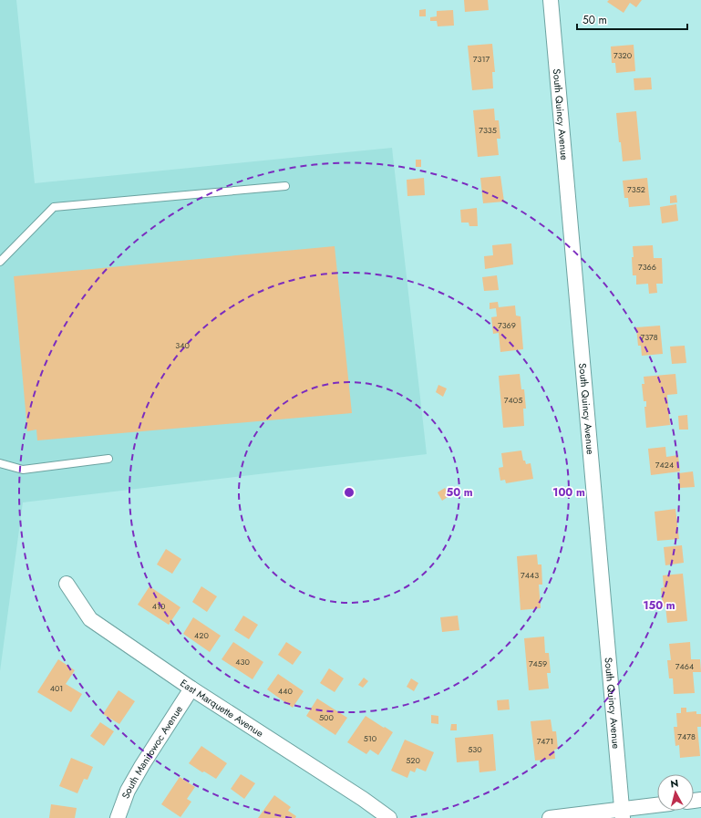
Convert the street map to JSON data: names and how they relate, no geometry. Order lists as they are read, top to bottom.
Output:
{
  "streets": {
    "street": ["South Quincy Avenue", "East Marquette Avenue", "South Manitowoc Avenue"]
  },
  "crossings": [
    ["East Marquette Avenue", "South Manitowoc Avenue"]
  ],
  "house_numbers": [
    "7320",
    "7317",
    "7335",
    "7352",
    "7366",
    "7369",
    "7378",
    "340",
    "7405",
    "7424",
    "7443",
    "410",
    "420",
    "430",
    "7459",
    "7464",
    "401",
    "440",
    "500",
    "7478",
    "510",
    "7471",
    "530",
    "520"
  ],
  "scale_bar": "50 m",
  "north": "top",
  "rings": ["50 m", "100 m", "150 m"]
}
